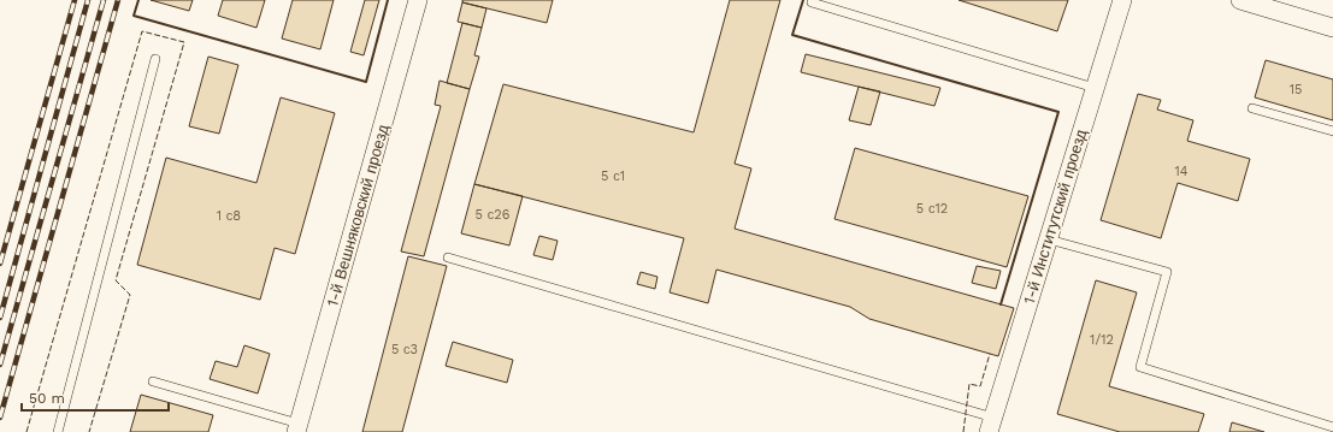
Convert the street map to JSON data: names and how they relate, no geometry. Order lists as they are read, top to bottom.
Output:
{
  "streets": {
    "street": ["1-й Вешняковский проезд", "1-й Институтский проезд"]
  },
  "house_numbers": [
    "15",
    "14",
    "5 с1",
    "5 с12",
    "5 с26",
    "1 с8",
    "1/12",
    "5 с3"
  ],
  "scale_bar": "50 m"
}
